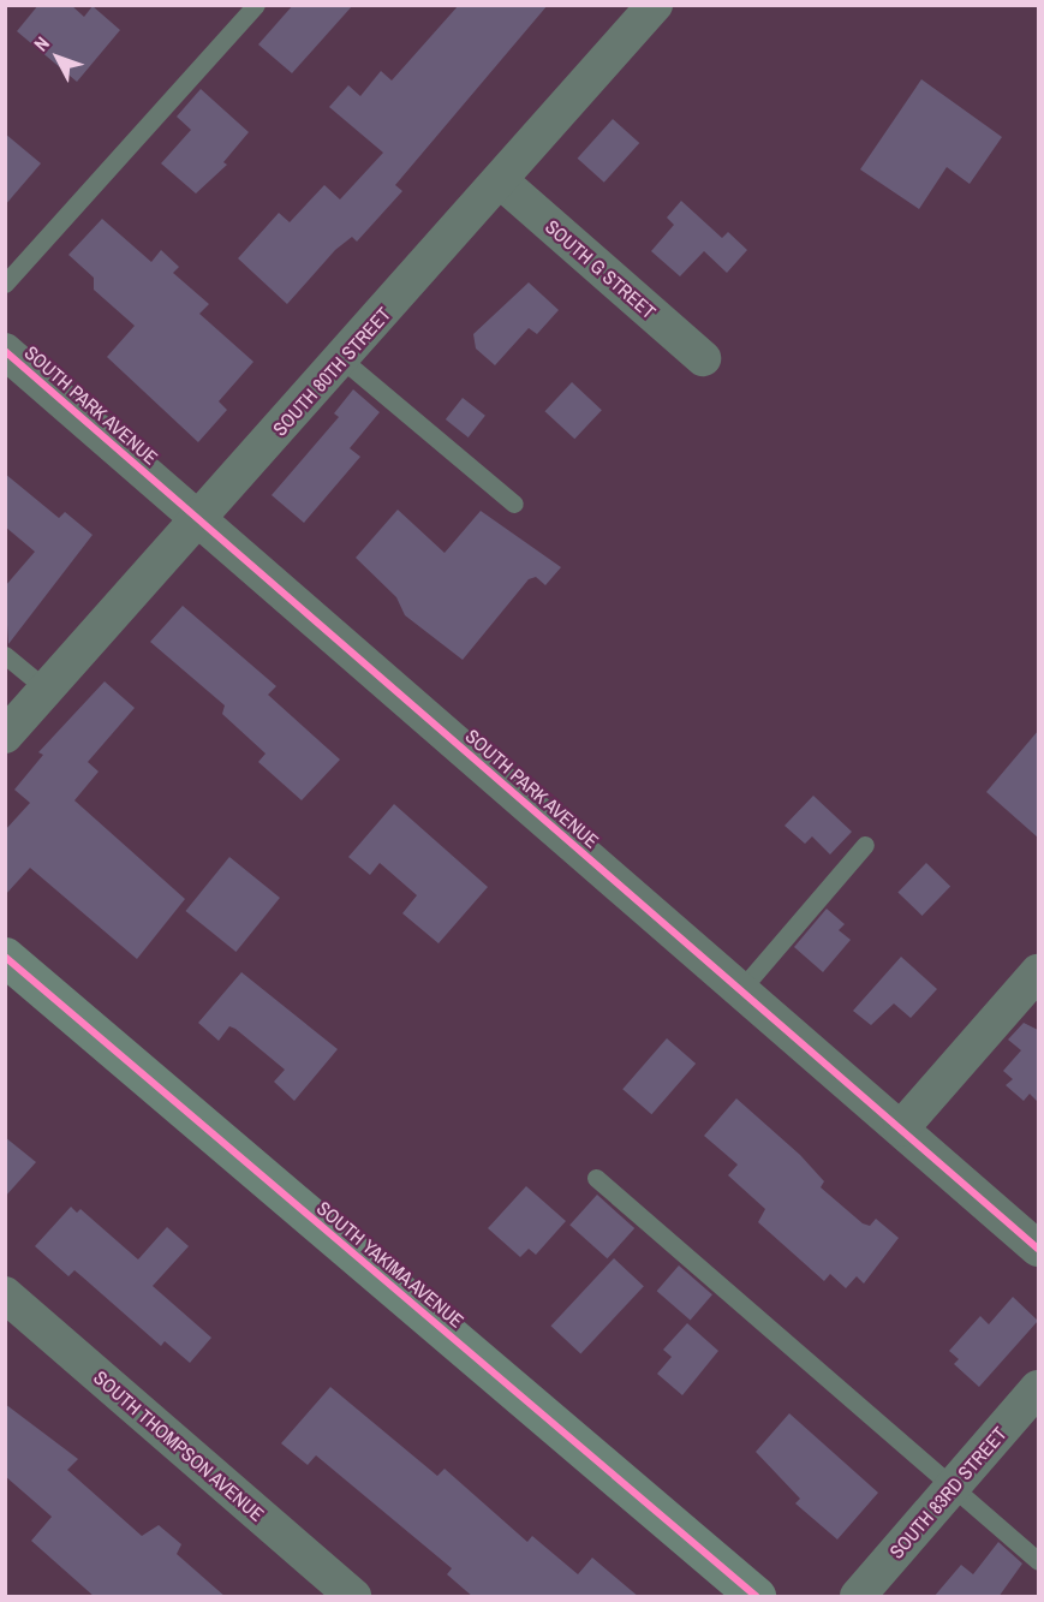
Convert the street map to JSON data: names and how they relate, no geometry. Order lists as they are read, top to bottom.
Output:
{
  "streets": {
    "main road": ["SOUTH YAKIMA AVENUE"],
    "street": [
      "SOUTH G STREET",
      "SOUTH 80TH STREET",
      "SOUTH PARK AVENUE",
      "SOUTH THOMPSON AVENUE",
      "SOUTH 83RD STREET"
    ]
  },
  "crossings": [
    ["SOUTH G STREET", "SOUTH 80TH STREET"],
    ["SOUTH 80TH STREET", "SOUTH PARK AVENUE"]
  ],
  "north": "top left"
}
